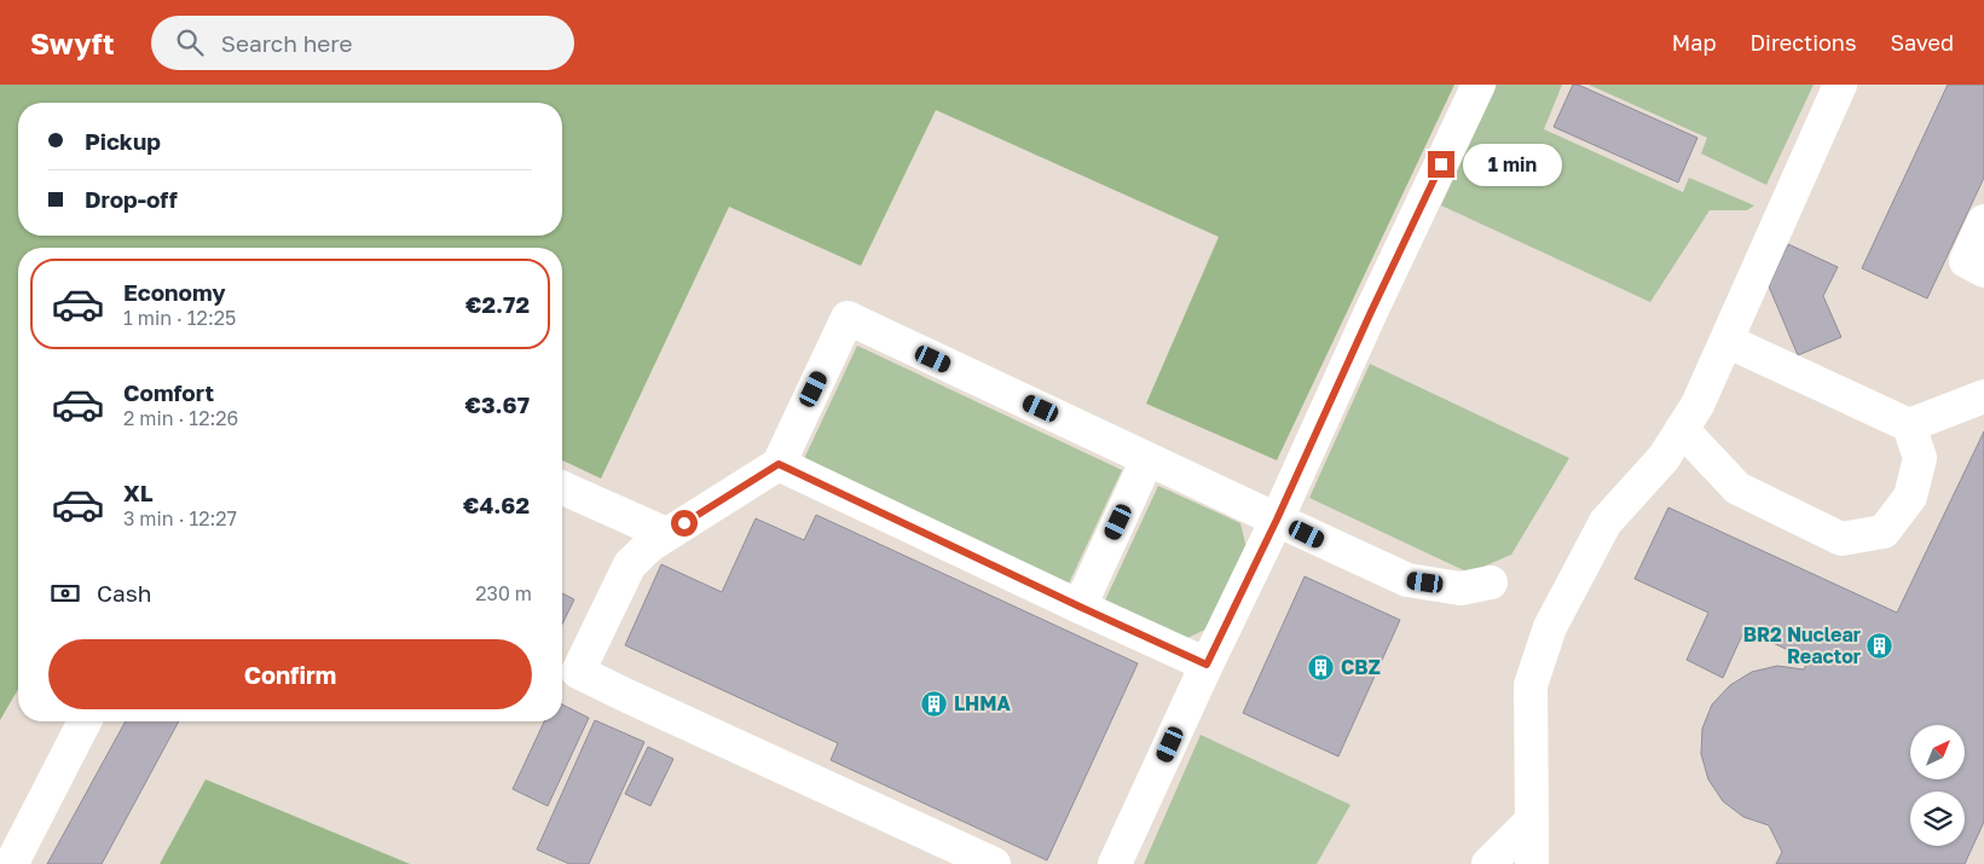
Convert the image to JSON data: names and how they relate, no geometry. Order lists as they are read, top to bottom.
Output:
{
  "places": {
    "building": ["BR2 Nuclear Reactor", "CBZ", "LHMA"]
  },
  "north": "top right",
  "page": {
    "header": "Swyft",
    "search": "Search here",
    "nav": ["Map", "Directions", "Saved"],
    "banner": ["Pickup", "Drop-off"],
    "bubble": "1 min",
    "list": [
      {
        "name": "Economy",
        "note": "1 min · 12:25",
        "value": "€2.72"
      },
      {
        "name": "Comfort",
        "note": "2 min · 12:26",
        "value": "€3.67"
      },
      {
        "name": "XL",
        "note": "3 min · 12:27",
        "value": "€4.62"
      }
    ],
    "pay": ["Cash", "230 m"],
    "buttons": "Confirm"
  }
}
